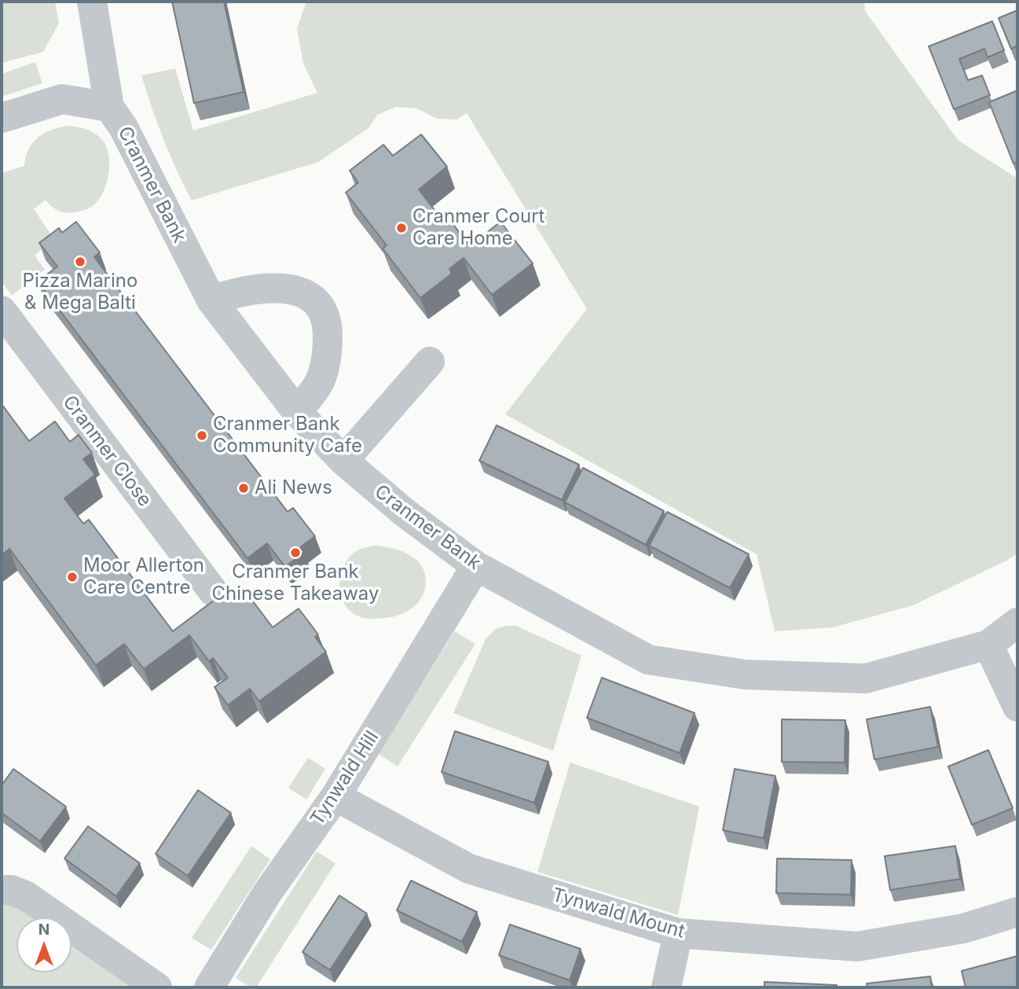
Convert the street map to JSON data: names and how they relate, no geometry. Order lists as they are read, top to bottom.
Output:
{
  "streets": {
    "street": [
      "Cranmer Bank",
      "Cranmer Close",
      "Tynwald Hill",
      "Tynwald Mount"
    ]
  },
  "crossings": [
    ["Cranmer Bank", "Tynwald Hill"],
    ["Tynwald Hill", "Tynwald Mount"]
  ],
  "places": [
    "Cranmer Court Care Home",
    "Pizza Marino & Mega Balti",
    "Cranmer Bank Community Cafe",
    "Ali News",
    "Cranmer Bank Chinese Takeaway",
    "Moor Allerton Care Centre"
  ],
  "north": "top"
}
